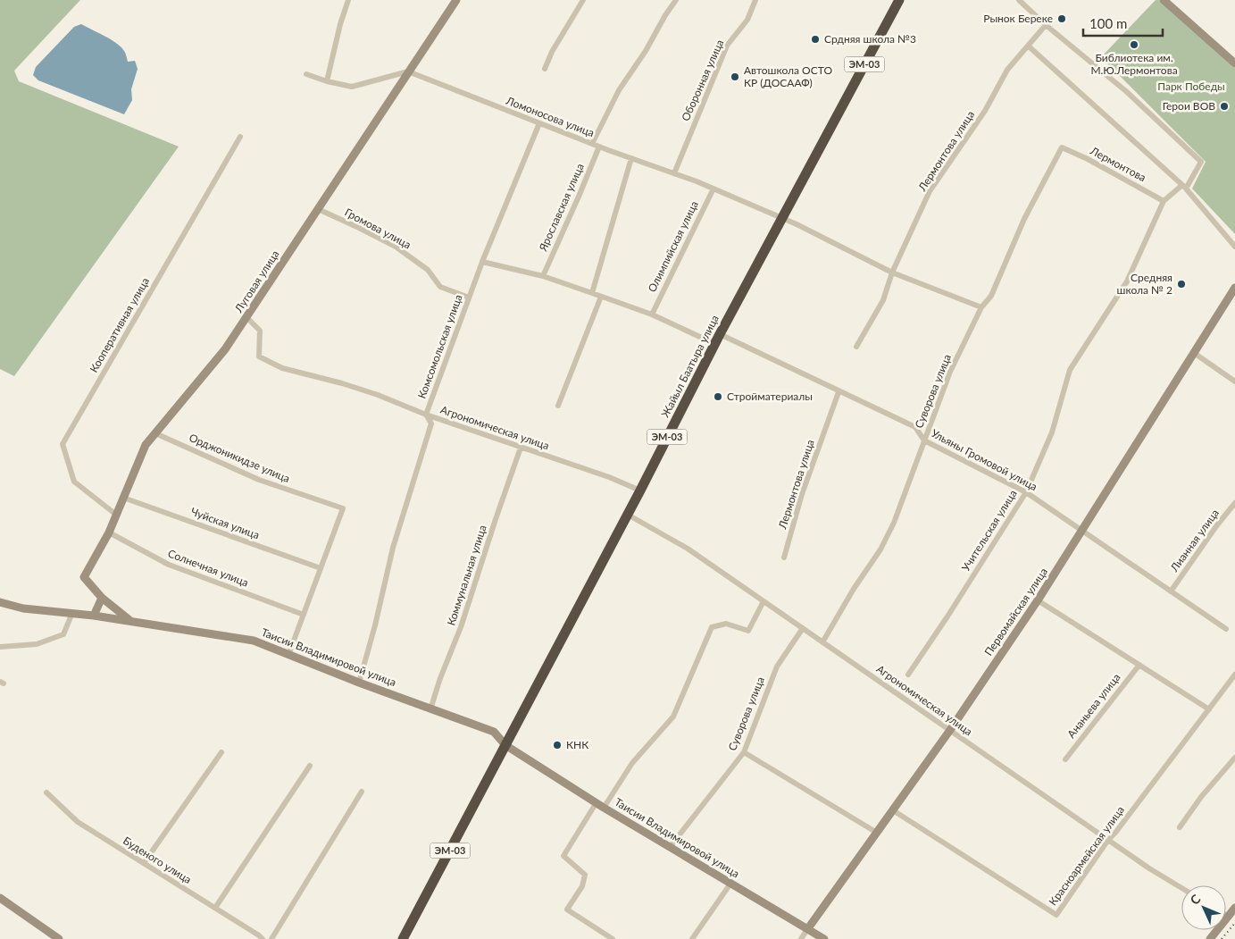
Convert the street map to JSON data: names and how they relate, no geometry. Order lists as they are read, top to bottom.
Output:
{
  "streets": {
    "highway": ["ЭМ-03", "Жайыл Баатыра улица"],
    "street": [
      "Оборонная улица",
      "Ломоносова улица",
      "Лермонтова улица",
      "Лермонтова",
      "Ярославская улица",
      "Громова улица",
      "Олимпийская улица",
      "Луговая улица",
      "Кооперативная улица",
      "Комсомольская улица",
      "Суворова улица",
      "Агрономическая улица",
      "Орджоникидзе улица",
      "Ульяны Громовой улица",
      "Чуйская улица",
      "Учительская улица",
      "Лианная улица",
      "Солнечная улица",
      "Коммунальная улица",
      "Первомайская улица",
      "Таисии Владимировой улица",
      "Ананьева улица",
      "Красноармейская улица",
      "Буденого улица"
    ]
  },
  "crossings": [
    ["ЭМ-03", "Жайыл Баатыра улица"],
    ["ЭМ-03", "Таисии Владимировой улица"],
    ["Оборонная улица", "Ломоносова улица"],
    ["Ломоносова улица", "Лермонтова улица"],
    ["Ломоносова улица", "Ярославская улица"],
    ["Ломоносова улица", "Олимпийская улица"],
    ["Ломоносова улица", "Луговая улица"],
    ["Ломоносова улица", "Комсомольская улица"],
    ["Ломоносова улица", "Жайыл Баатыра улица"],
    ["Ломоносова улица", "Суворова улица"],
    ["Лермонтова улица", "Ульяны Громовой улица"],
    ["Лермонтова улица", "Учительская улица"],
    ["Лермонтова", "Суворова улица"],
    ["Лермонтова", "Учительская улица"],
    ["Громова улица", "Луговая улица"],
    ["Громова улица", "Комсомольская улица"],
    ["Луговая улица", "Кооперативная улица"],
    ["Луговая улица", "Агрономическая улица"],
    ["Луговая улица", "Орджоникидзе улица"],
    ["Луговая улица", "Чуйская улица"],
    ["Луговая улица", "Солнечная улица"],
    ["Комсомольская улица", "Агрономическая улица"],
    ["Комсомольская улица", "Таисии Владимировой улица"],
    ["Жайыл Баатыра улица", "Агрономическая улица"],
    ["Жайыл Баатыра улица", "Ульяны Громовой улица"],
    ["Жайыл Баатыра улица", "Таисии Владимировой улица"],
    ["Суворова улица", "Агрономическая улица"],
    ["Суворова улица", "Ульяны Громовой улица"],
    ["Суворова улица", "Таисии Владимировой улица"],
    ["Агрономическая улица", "Коммунальная улица"],
    ["Агрономическая улица", "Первомайская улица"],
    ["Агрономическая улица", "Красноармейская улица"],
    ["Орджоникидзе улица", "Чуйская улица"],
    ["Ульяны Громовой улица", "Учительская улица"],
    ["Ульяны Громовой улица", "Лианная улица"],
    ["Ульяны Громовой улица", "Первомайская улица"],
    ["Коммунальная улица", "Таисии Владимировой улица"],
    ["Первомайская улица", "Таисии Владимировой улица"],
    ["Первомайская улица", "Красноармейская улица"]
  ],
  "parks": ["Парк Победы"],
  "places": [
    "Рынок Береке",
    "Срдняя школа №3",
    "Библиотека им. М.Ю.Лермонтова",
    "Автошкола ОСТО КР (ДОСААФ)",
    "Герои ВОВ",
    "Средняя школа № 2",
    "Стройматериалы",
    "КНК"
  ],
  "scale_bar": "100 m",
  "north": "top left"
}
